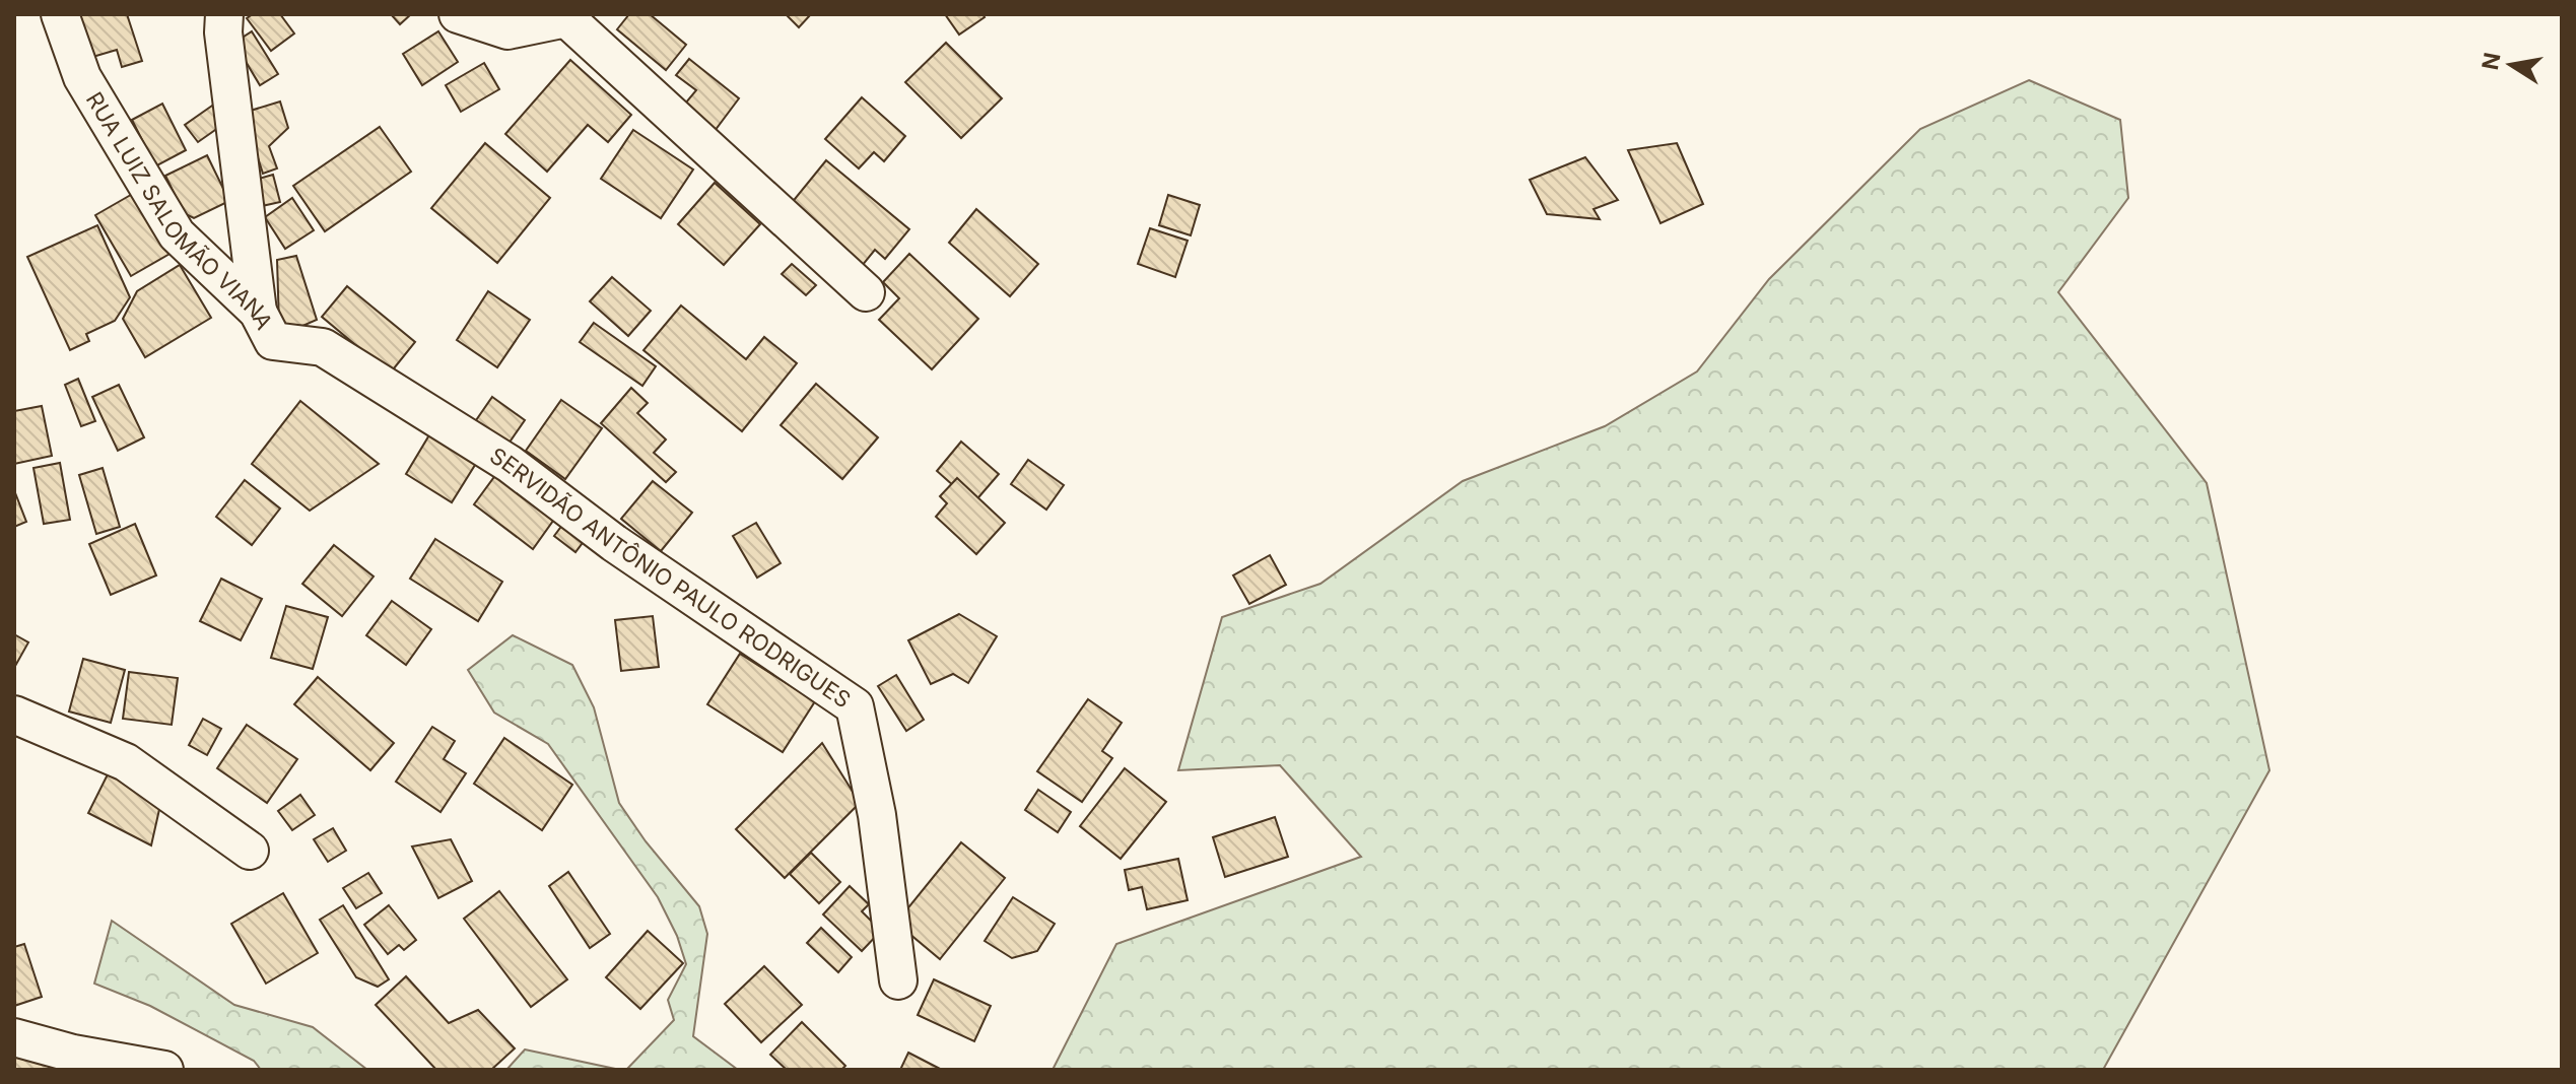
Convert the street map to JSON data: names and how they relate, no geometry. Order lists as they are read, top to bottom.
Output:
{
  "streets": {
    "street": ["RUA LUIZ SALOMÃO VIANA", "SERVIDÃO ANTÔNIO PAULO RODRIGUES"]
  },
  "crossings": [
    ["RUA LUIZ SALOMÃO VIANA", "SERVIDÃO ANTÔNIO PAULO RODRIGUES"]
  ],
  "north": "left"
}
